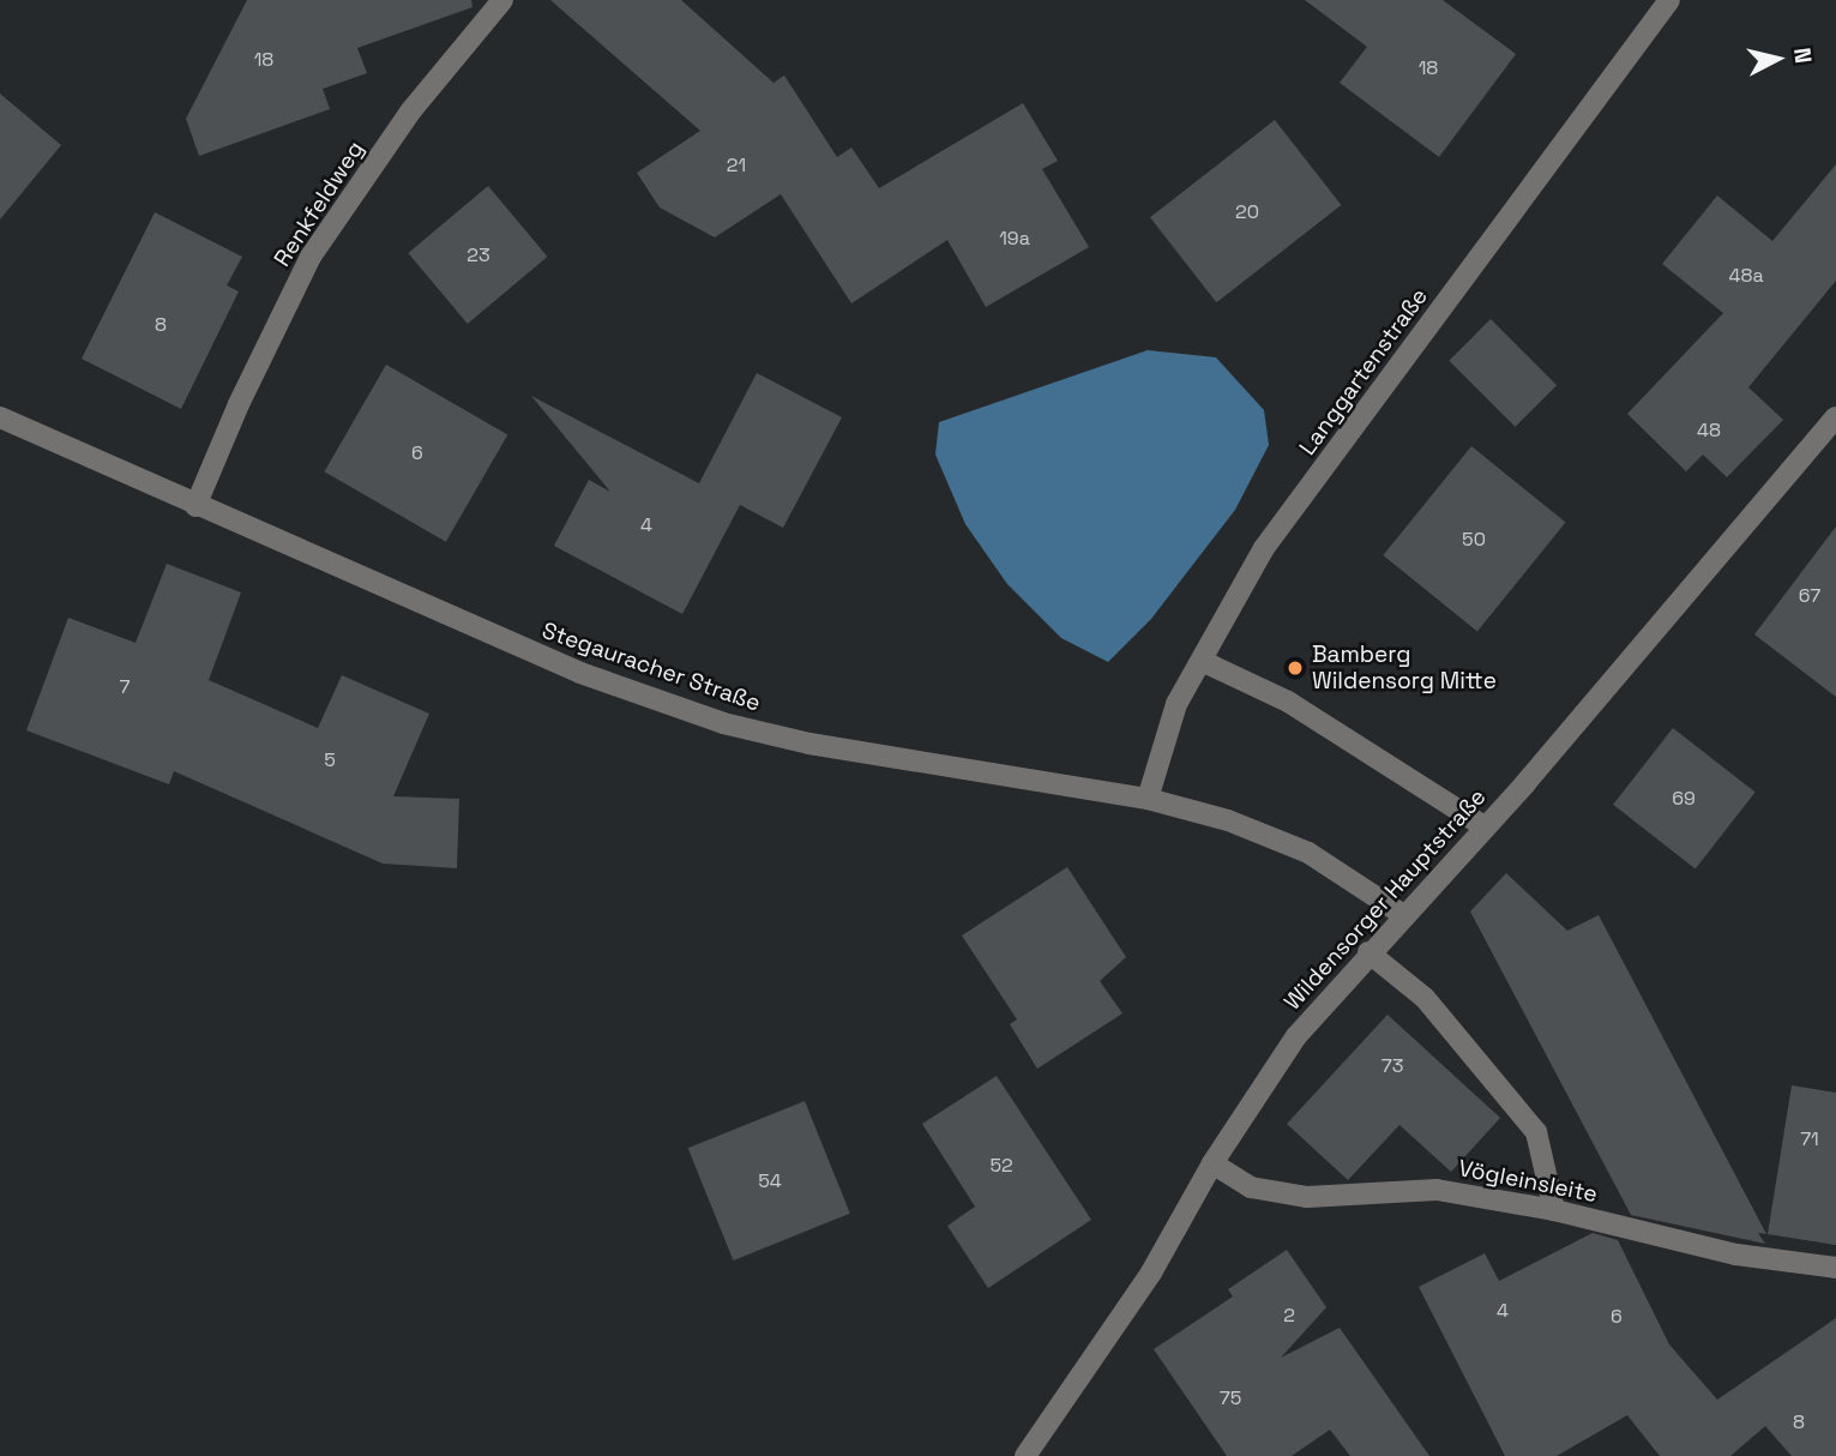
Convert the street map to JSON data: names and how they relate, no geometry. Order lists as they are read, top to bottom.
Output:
{
  "streets": {
    "street": [
      "Renkfeldweg",
      "Langgartenstraße",
      "Stegauracher Straße",
      "Wildensorger Hauptstraße",
      "Vögleinsleite"
    ]
  },
  "crossings": [
    ["Renkfeldweg", "Stegauracher Straße"],
    ["Langgartenstraße", "Stegauracher Straße"],
    ["Stegauracher Straße", "Wildensorger Hauptstraße"],
    ["Wildensorger Hauptstraße", "Vögleinsleite"]
  ],
  "places": ["Bamberg Wildensorg Mitte"],
  "house_numbers": [
    "18",
    "18",
    "21",
    "20",
    "19a",
    "23",
    "48a",
    "8",
    "48",
    "6",
    "4",
    "50",
    "67",
    "7",
    "5",
    "69",
    "73",
    "71",
    "52",
    "54",
    "4",
    "2",
    "6",
    "75",
    "8"
  ],
  "north": "right"
}
